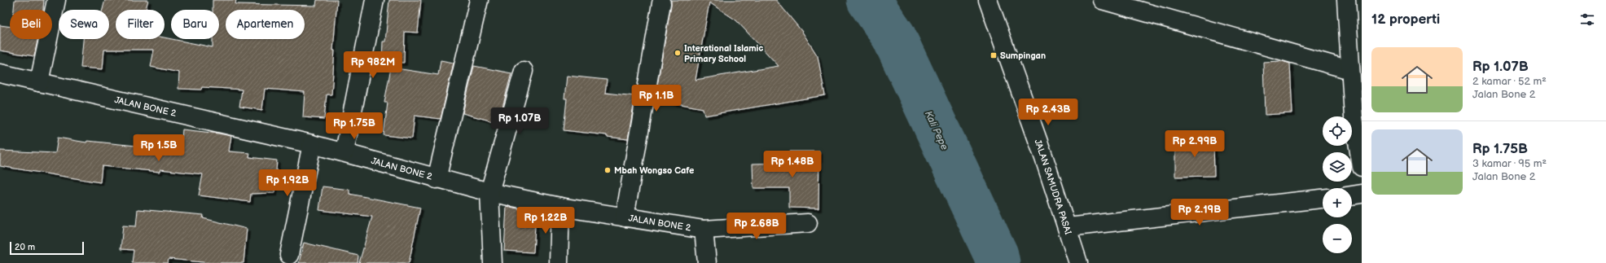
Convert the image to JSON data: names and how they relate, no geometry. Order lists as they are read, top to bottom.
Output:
{
  "streets": {
    "street": ["JALAN BONE 2", "JALAN SAMUDRA PASAI"]
  },
  "water": ["Kali Pepe"],
  "places": {
    "other": ["Interational Islamic Primary School", "Mbah Wongso Cafe"],
    "transit": ["Sumpingan"]
  },
  "scale_bar": "20 m",
  "page": {
    "heading": "12 properti",
    "chip": [
      "Beli",
      "Sewa",
      "Filter",
      "Baru",
      "Apartemen"
    ],
    "list": [
      {
        "name": "Rp 1.07B",
        "note": "2 kamar · 52 m² · Jalan Bone 2"
      },
      {
        "name": "Rp 1.75B",
        "note": "3 kamar · 95 m² · Jalan Bone 2"
      }
    ],
    "price": [
      "Rp 982M",
      "Rp 1.1B",
      "Rp 2.43B",
      "Rp 1.07B",
      "Rp 1.75B",
      "Rp 2.99B",
      "Rp 1.5B",
      "Rp 1.48B",
      "Rp 1.92B",
      "Rp 2.19B",
      "Rp 1.22B",
      "Rp 2.68B"
    ],
    "map_buttons": ["+", "−"],
    "scale": "20 m"
  }
}
